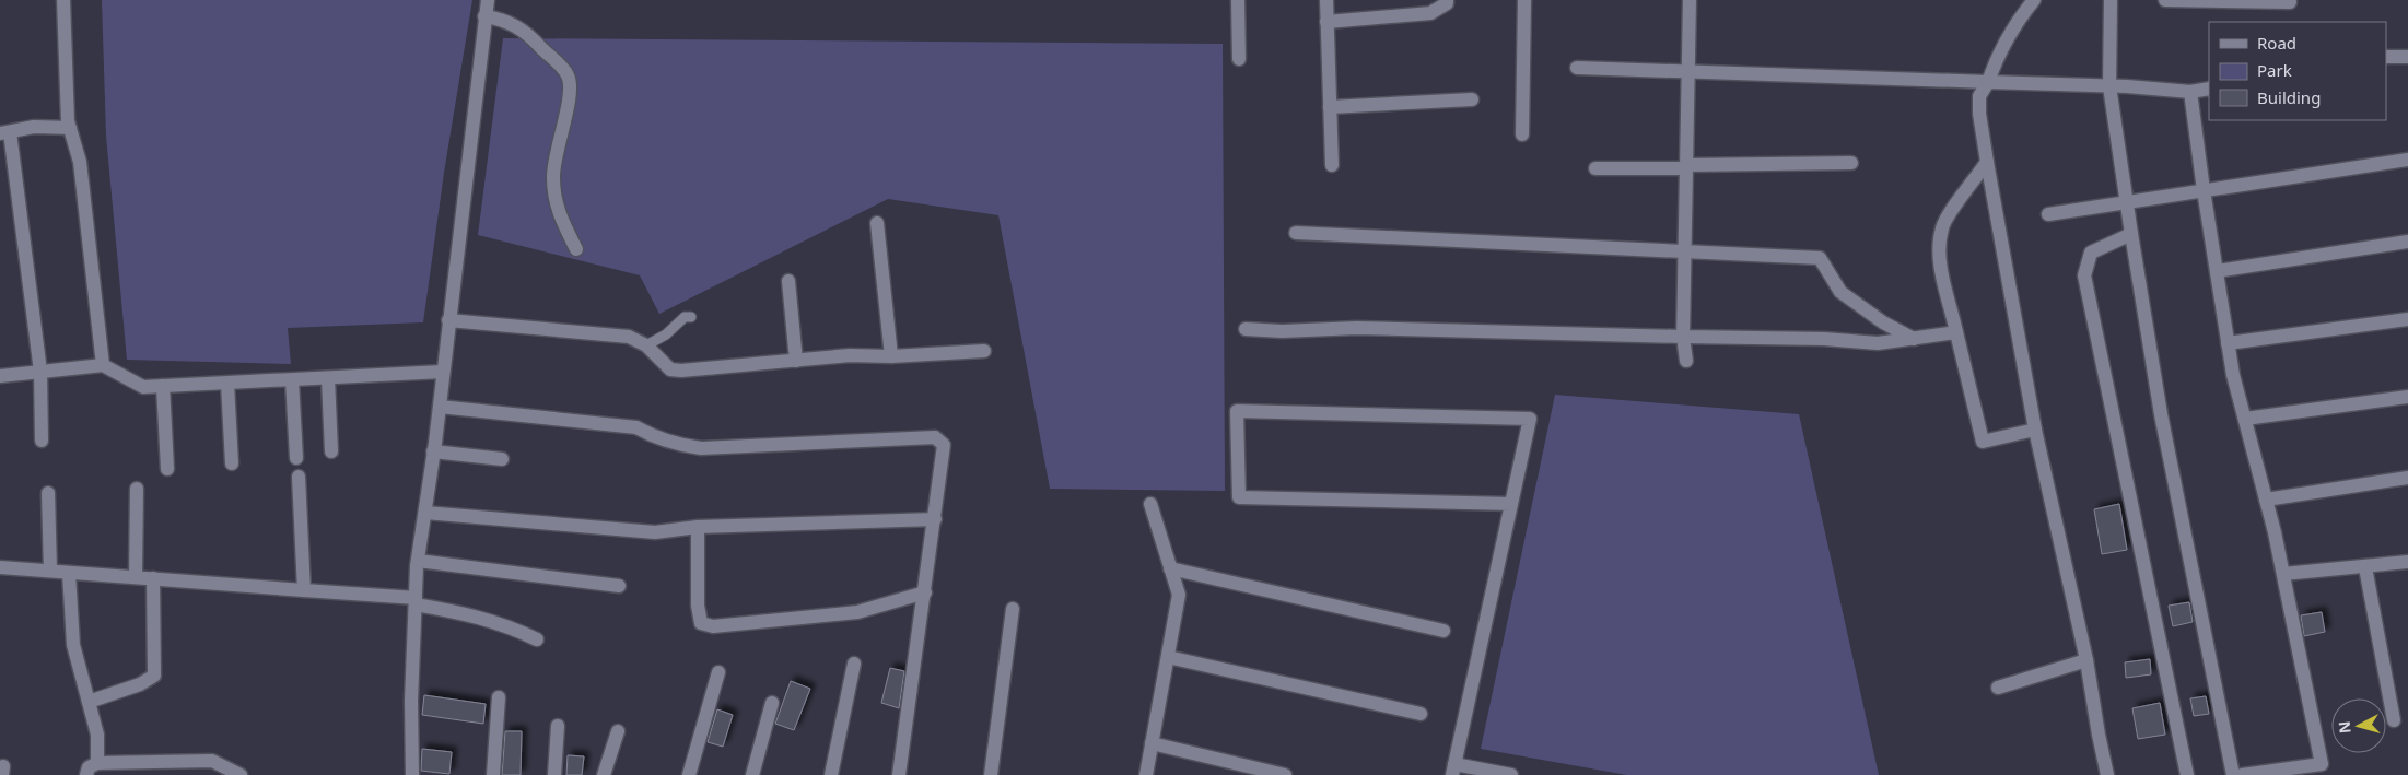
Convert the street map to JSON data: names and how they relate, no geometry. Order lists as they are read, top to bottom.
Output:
{
  "legend": ["Road", "Park", "Building"],
  "north": "left"
}
